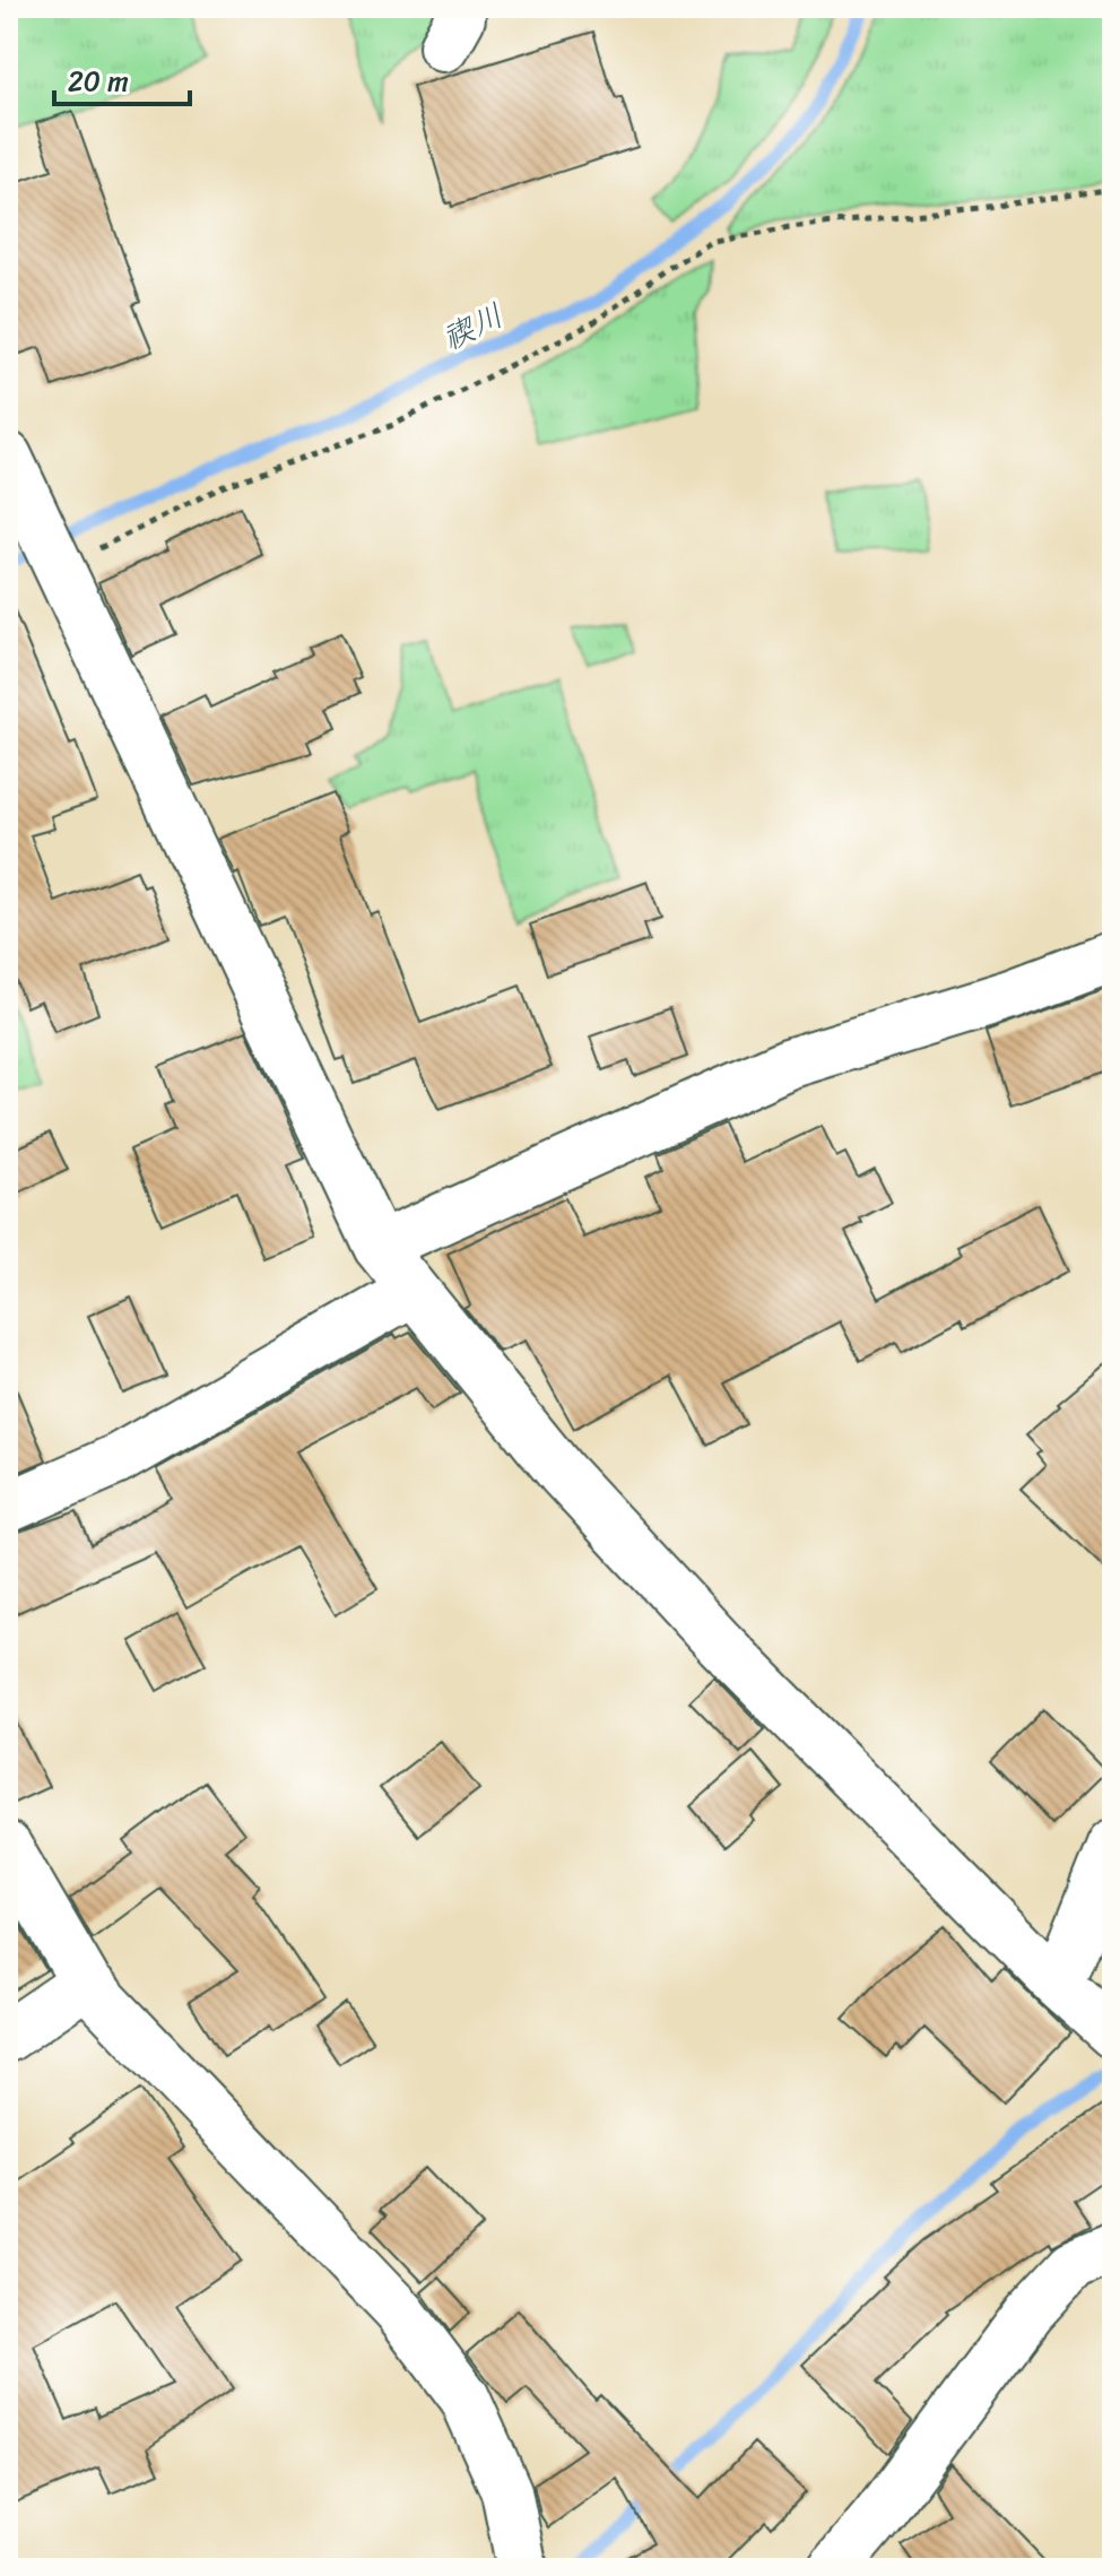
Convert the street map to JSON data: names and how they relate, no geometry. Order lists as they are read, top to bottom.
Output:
{
  "water": ["禊川"],
  "scale_bar": "20 m"
}
